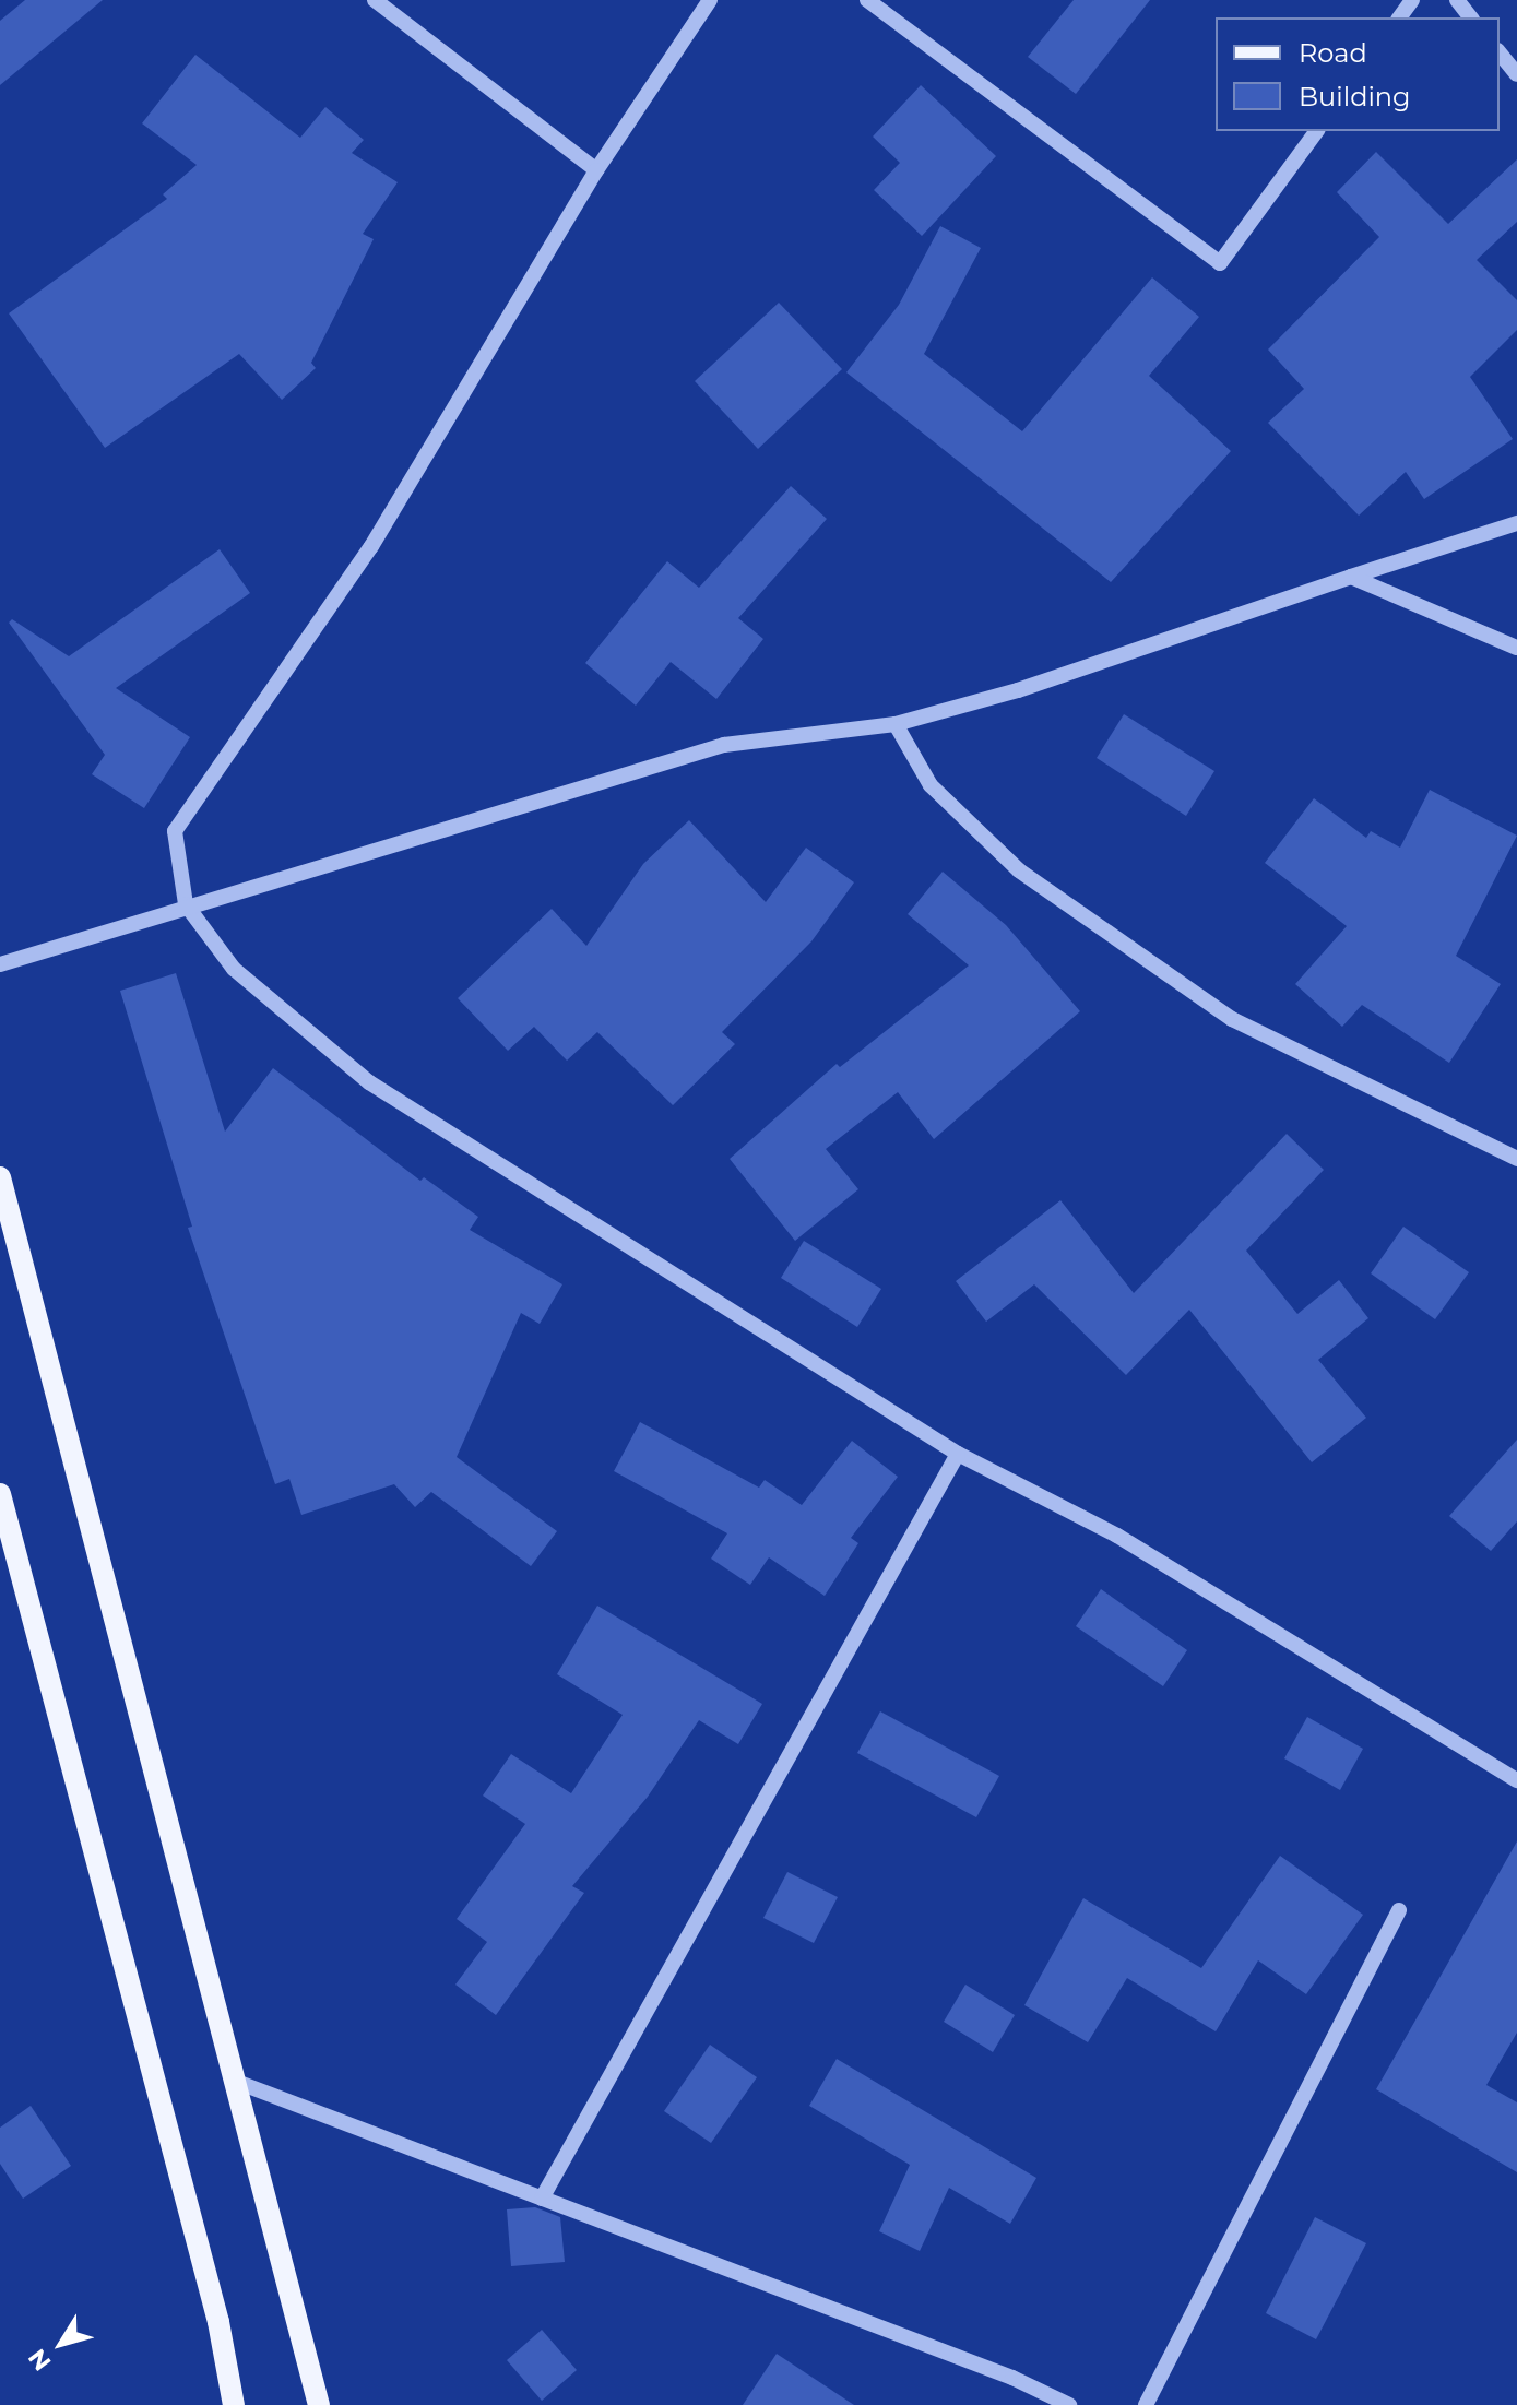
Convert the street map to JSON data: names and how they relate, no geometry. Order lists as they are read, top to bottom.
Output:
{
  "legend": ["Road", "Building"],
  "north": "bottom left"
}
